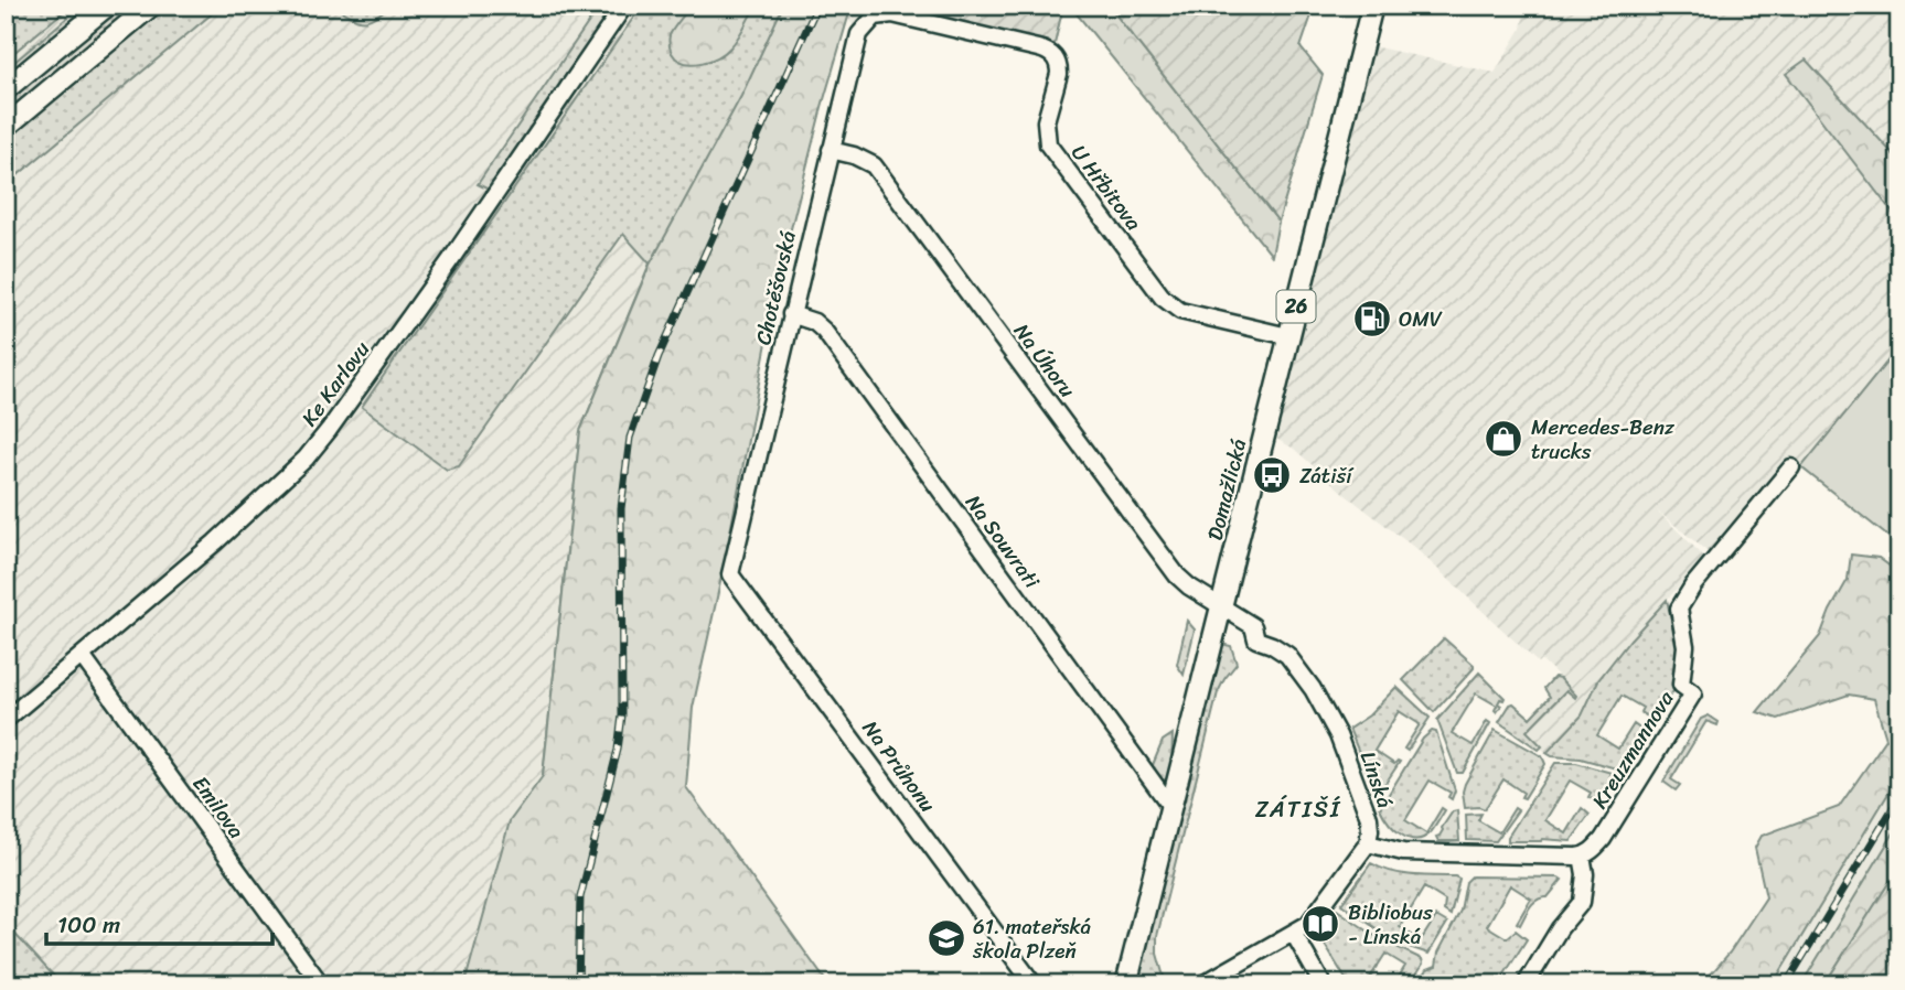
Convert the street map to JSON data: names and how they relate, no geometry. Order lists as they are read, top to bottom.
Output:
{
  "streets": {
    "main road": ["26", "Domažlická"],
    "street": [
      "U Hřbitova",
      "Chotěšovská",
      "Na Úhoru",
      "Ke Karlovu",
      "Na Souvrati",
      "Kreuzmannova",
      "Na Průhonu",
      "Línská",
      "Emilova"
    ]
  },
  "crossings": [
    ["U Hřbitova", "Chotěšovská"],
    ["U Hřbitova", "Domažlická"],
    ["Chotěšovská", "Na Úhoru"],
    ["Chotěšovská", "Na Souvrati"],
    ["Chotěšovská", "Na Průhonu"],
    ["Na Úhoru", "Domažlická"],
    ["Na Úhoru", "Línská"],
    ["Ke Karlovu", "Emilova"],
    ["Domažlická", "Na Souvrati"],
    ["Domažlická", "Línská"]
  ],
  "districts": ["ZÁTIŠÍ"],
  "places": {
    "fuel station": ["OMV"],
    "shop": ["Mercedes-Benz trucks"],
    "bus stop": ["Zátiší"],
    "library": ["Bibliobus - Línská"],
    "school or university": ["61. mateřská škola Plzeň"]
  },
  "scale_bar": "100 m"
}
